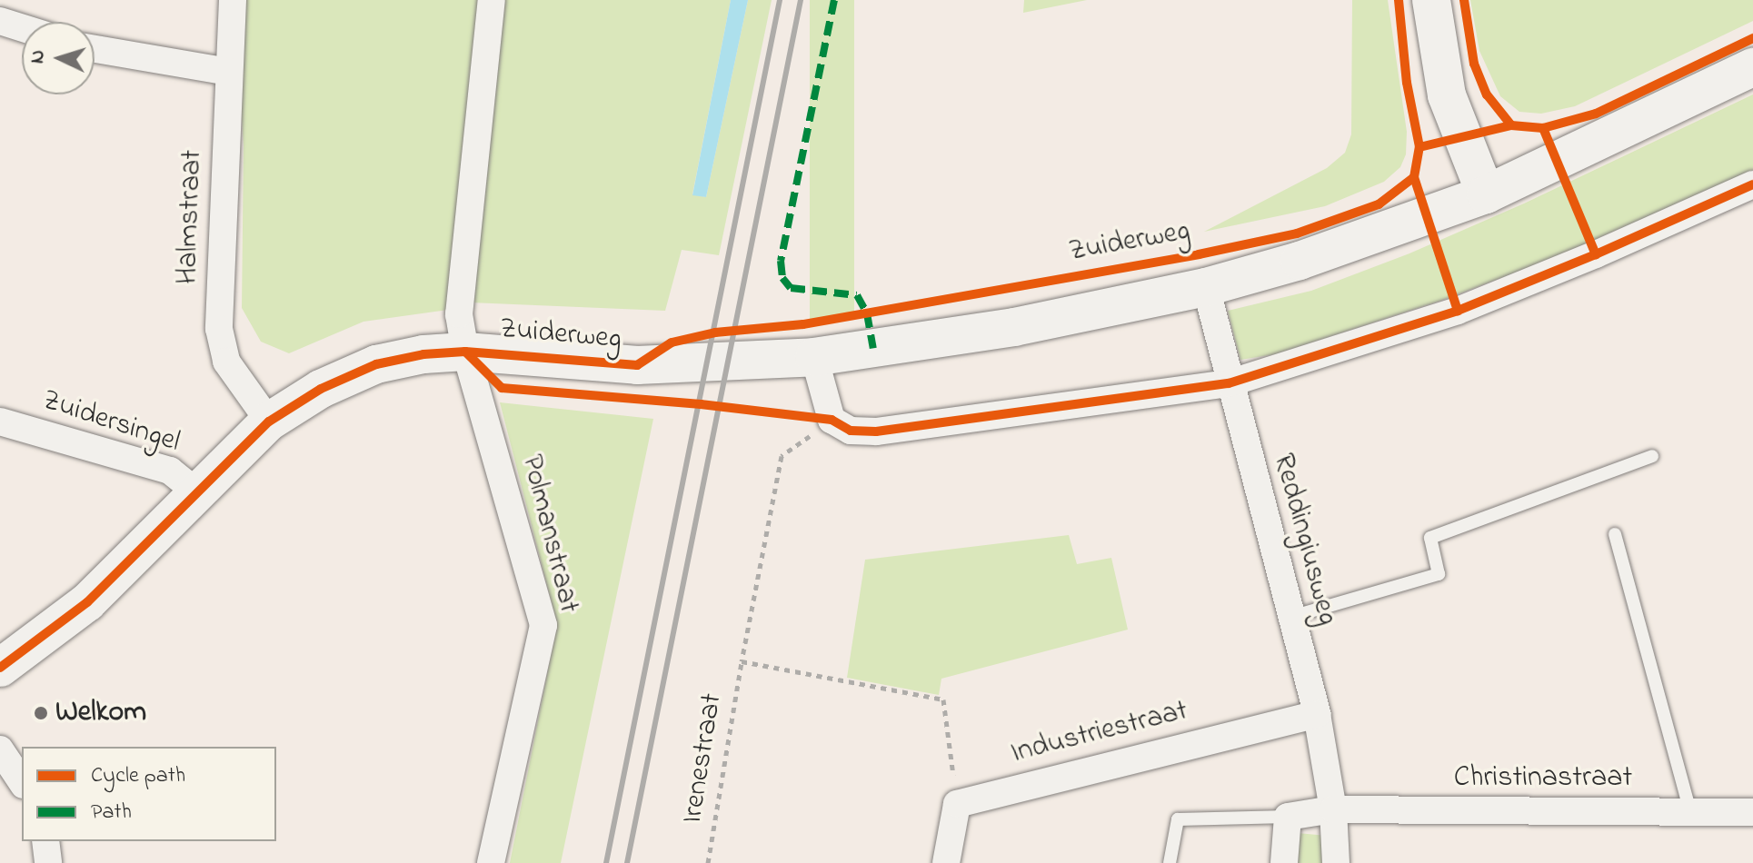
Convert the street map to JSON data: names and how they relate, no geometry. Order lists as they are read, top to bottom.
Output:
{
  "streets": {
    "street": [
      "Halmstraat",
      "Zuiderweg",
      "Zuidersingel",
      "Polmanstraat",
      "Reddingiusweg",
      "Industriestraat",
      "Christinastraat"
    ],
    "path": ["Irenestraat"]
  },
  "crossings": [
    ["Halmstraat", "Zuiderweg"],
    ["Zuiderweg", "Zuidersingel"],
    ["Zuiderweg", "Polmanstraat"],
    ["Zuiderweg", "Reddingiusweg"],
    ["Reddingiusweg", "Industriestraat"],
    ["Reddingiusweg", "Christinastraat"]
  ],
  "places": ["Welkom"],
  "legend": ["Cycle path", "Path"],
  "north": "left"
}
